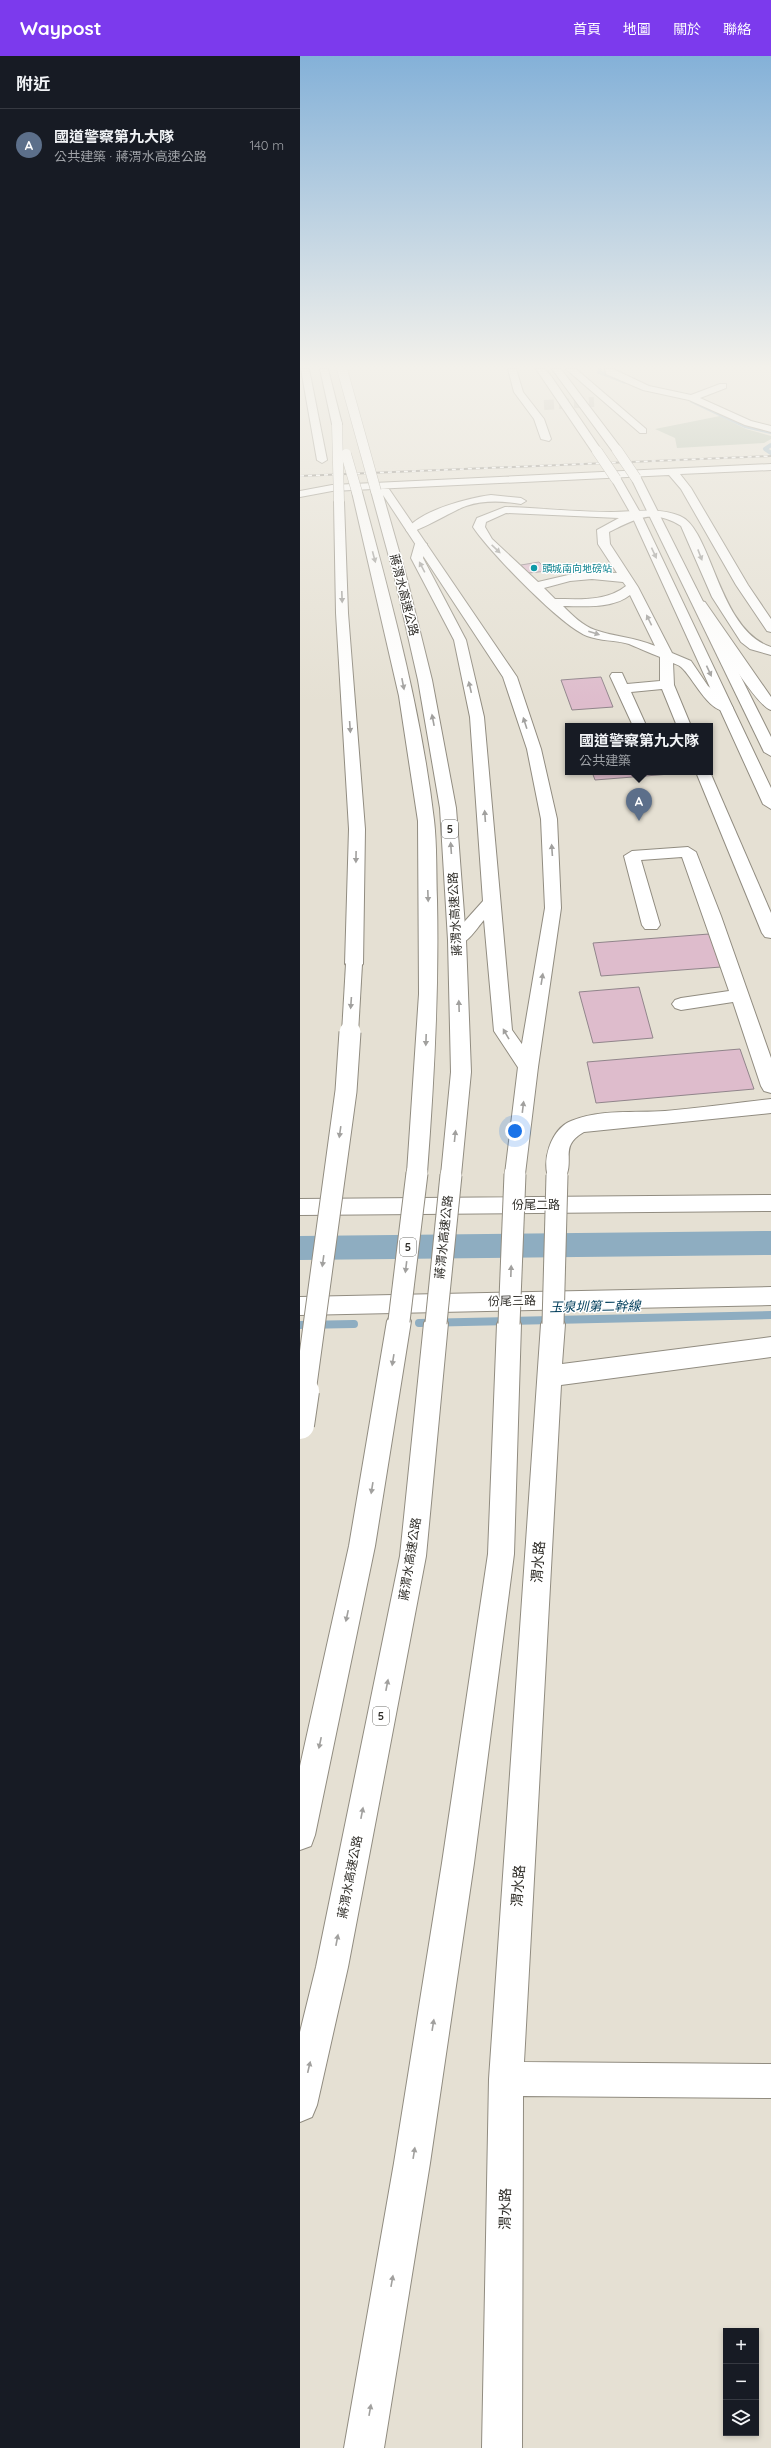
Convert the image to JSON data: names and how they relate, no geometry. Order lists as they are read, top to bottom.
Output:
{
  "streets": {
    "main road": [
      "蔣渭水高速公路",
      "5",
      "份尾二路",
      "份尾三路",
      "渭水路"
    ]
  },
  "water": ["玉泉圳第二幹線"],
  "places": ["頭城南向地磅站"],
  "page": {
    "header": "Waypost",
    "nav": [
      "首頁",
      "地圖",
      "關於",
      "聯絡"
    ],
    "heading": "附近",
    "list": [
      {
        "mark": "A",
        "name": "國道警察第九大隊",
        "note": "公共建築 · 蔣渭水高速公路",
        "value": "140 m"
      }
    ],
    "popup": ["國道警察第九大隊", "公共建築"],
    "pins": "A",
    "map_buttons": ["+", "−"]
  }
}
